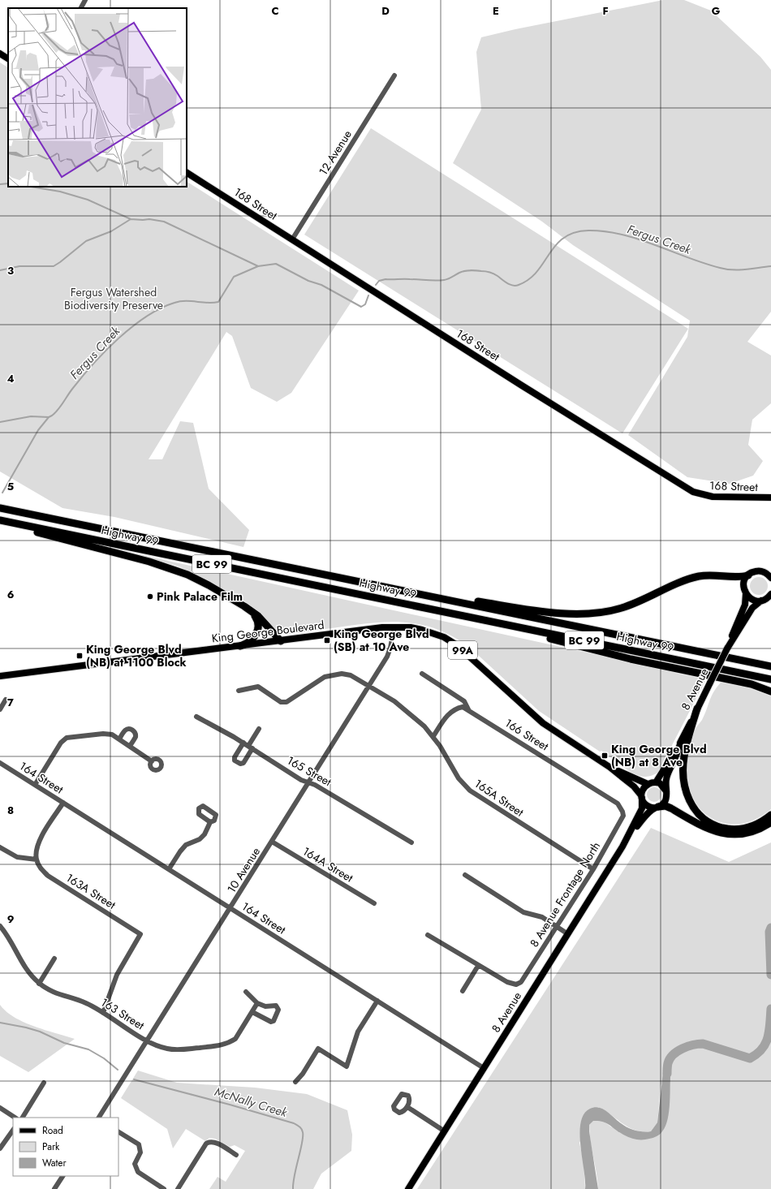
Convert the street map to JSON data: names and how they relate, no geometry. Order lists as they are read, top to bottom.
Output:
{
  "streets": {
    "highway": ["Highway 99", "BC 99"],
    "main road": [
      "168 Street",
      "King George Boulevard",
      "99A",
      "8 Avenue"
    ],
    "street": [
      "12 Avenue",
      "166 Street",
      "165 Street",
      "164 Street",
      "165A Street",
      "164A Street",
      "10 Avenue",
      "163A Street",
      "8 Avenue Frontage North",
      "163 Street"
    ]
  },
  "crossings": [
    ["12 Avenue", "168 Street"],
    ["King George Boulevard", "8 Avenue"],
    ["King George Boulevard", "10 Avenue"],
    ["8 Avenue", "164 Street"],
    ["166 Street", "8 Avenue Frontage North"],
    ["165 Street", "10 Avenue"],
    ["164 Street", "10 Avenue"],
    ["165A Street", "10 Avenue"],
    ["165A Street", "8 Avenue Frontage North"],
    ["164A Street", "10 Avenue"],
    ["10 Avenue", "163 Street"],
    ["163A Street", "163 Street"]
  ],
  "water": ["Fergus Creek", "McNally Creek"],
  "parks": ["Fergus Watershed Biodiversity Preserve"],
  "places": {
    "other": ["Pink Palace Film"],
    "transit": ["King George Blvd (SB) at 10 Ave", "King George Blvd (NB) at 1100 Block", "King George Blvd (NB) at 8 Ave"]
  },
  "legend": ["Road", "Park", "Water"],
  "grid": {
    "columns": [
      "C",
      "D",
      "E",
      "F",
      "G"
    ],
    "rows": [
      "3",
      "4",
      "5",
      "6",
      "7",
      "8",
      "9"
    ]
  }
}
